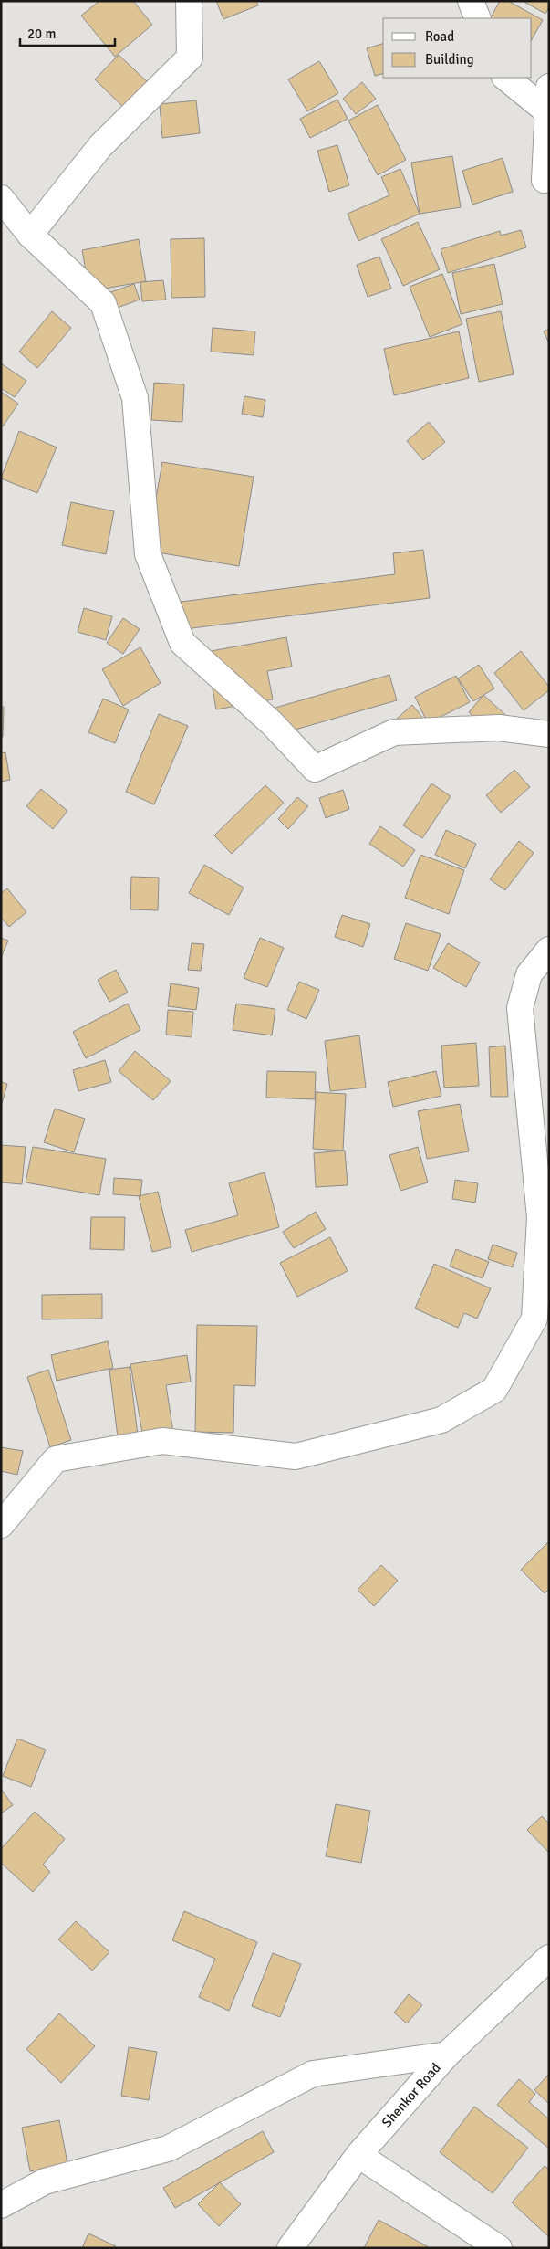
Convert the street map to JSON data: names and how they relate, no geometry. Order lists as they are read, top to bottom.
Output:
{
  "streets": {
    "street": ["Shenkor Road"]
  },
  "legend": ["Road", "Building"],
  "scale_bar": "20 m"
}
